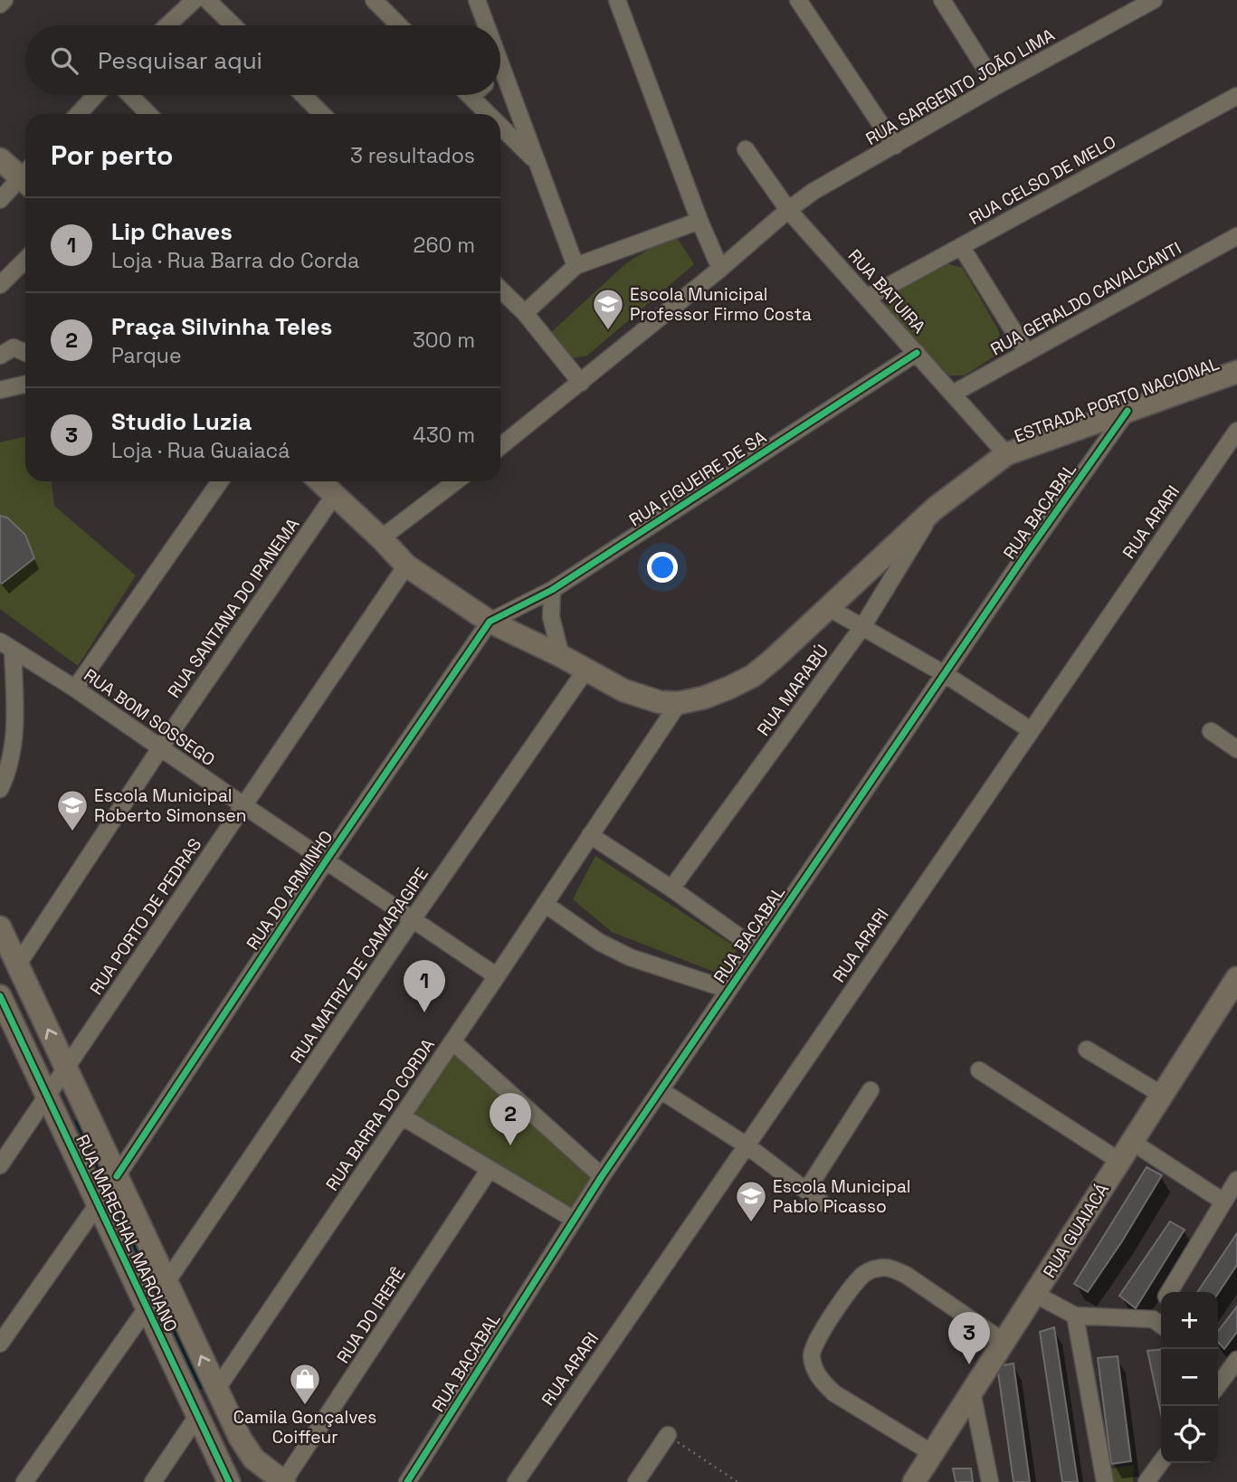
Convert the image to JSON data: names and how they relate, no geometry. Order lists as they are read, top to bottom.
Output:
{
  "streets": {
    "street": [
      "RUA SARGENTO JOÃO LIMA",
      "RUA CELSO DE MELO",
      "RUA BATUIRA",
      "RUA GERALDO CAVALCANTI",
      "ESTRADA PORTO NACIONAL",
      "RUA FIGUEIRE DE SA",
      "RUA BACABAL",
      "RUA ARARI",
      "RUA SANTANA DO IPANEMA",
      "RUA MARABÚ",
      "RUA BOM SOSSEGO",
      "RUA DO ARMINHO",
      "RUA PORTO DE PEDRAS",
      "RUA MATRIZ DE CAMARAGIPE",
      "RUA BARRA DO CORDA",
      "RUA GUAIACÁ",
      "RUA MARECHAL MARCIANO",
      "RUA DO IRERÊ"
    ]
  },
  "crossings": [
    ["RUA SARGENTO JOÃO LIMA", "RUA BATUIRA"],
    ["RUA CELSO DE MELO", "RUA BATUIRA"],
    ["RUA BATUIRA", "RUA GERALDO CAVALCANTI"],
    ["RUA BATUIRA", "ESTRADA PORTO NACIONAL"],
    ["RUA BATUIRA", "RUA FIGUEIRE DE SA"],
    ["ESTRADA PORTO NACIONAL", "RUA FIGUEIRE DE SA"],
    ["ESTRADA PORTO NACIONAL", "RUA BACABAL"],
    ["ESTRADA PORTO NACIONAL", "RUA SANTANA DO IPANEMA"],
    ["ESTRADA PORTO NACIONAL", "RUA MARABÚ"],
    ["ESTRADA PORTO NACIONAL", "RUA DO ARMINHO"],
    ["ESTRADA PORTO NACIONAL", "RUA PORTO DE PEDRAS"],
    ["ESTRADA PORTO NACIONAL", "RUA MATRIZ DE CAMARAGIPE"],
    ["ESTRADA PORTO NACIONAL", "RUA BARRA DO CORDA"],
    ["RUA FIGUEIRE DE SA", "RUA DO ARMINHO"],
    ["RUA SANTANA DO IPANEMA", "RUA BOM SOSSEGO"],
    ["RUA SANTANA DO IPANEMA", "RUA MARECHAL MARCIANO"],
    ["RUA BOM SOSSEGO", "RUA DO ARMINHO"],
    ["RUA BOM SOSSEGO", "RUA PORTO DE PEDRAS"],
    ["RUA BOM SOSSEGO", "RUA MATRIZ DE CAMARAGIPE"],
    ["RUA BOM SOSSEGO", "RUA BARRA DO CORDA"],
    ["RUA DO ARMINHO", "RUA MARECHAL MARCIANO"],
    ["RUA PORTO DE PEDRAS", "RUA MARECHAL MARCIANO"],
    ["RUA MATRIZ DE CAMARAGIPE", "RUA MARECHAL MARCIANO"],
    ["RUA BARRA DO CORDA", "RUA MARECHAL MARCIANO"],
    ["RUA MARECHAL MARCIANO", "RUA DO IRERÊ"]
  ],
  "places": {
    "school or university": ["Escola Municipal Professor Firmo Costa", "Escola Municipal Roberto Simonsen", "Escola Municipal Pablo Picasso"],
    "shop": ["Camila Gonçalves Coiffeur"]
  },
  "page": {
    "search": "Pesquisar aqui",
    "heading": ["Por perto", "3 resultados"],
    "list": [
      {
        "mark": "1",
        "name": "Lip Chaves",
        "note": "Loja · Rua Barra do Corda",
        "value": "260 m"
      },
      {
        "mark": "2",
        "name": "Praça Silvinha Teles",
        "note": "Parque",
        "value": "300 m"
      },
      {
        "mark": "3",
        "name": "Studio Luzia",
        "note": "Loja · Rua Guaiacá",
        "value": "430 m"
      }
    ],
    "pins": ["1", "2", "3"],
    "map_buttons": ["+", "−"]
  }
}
